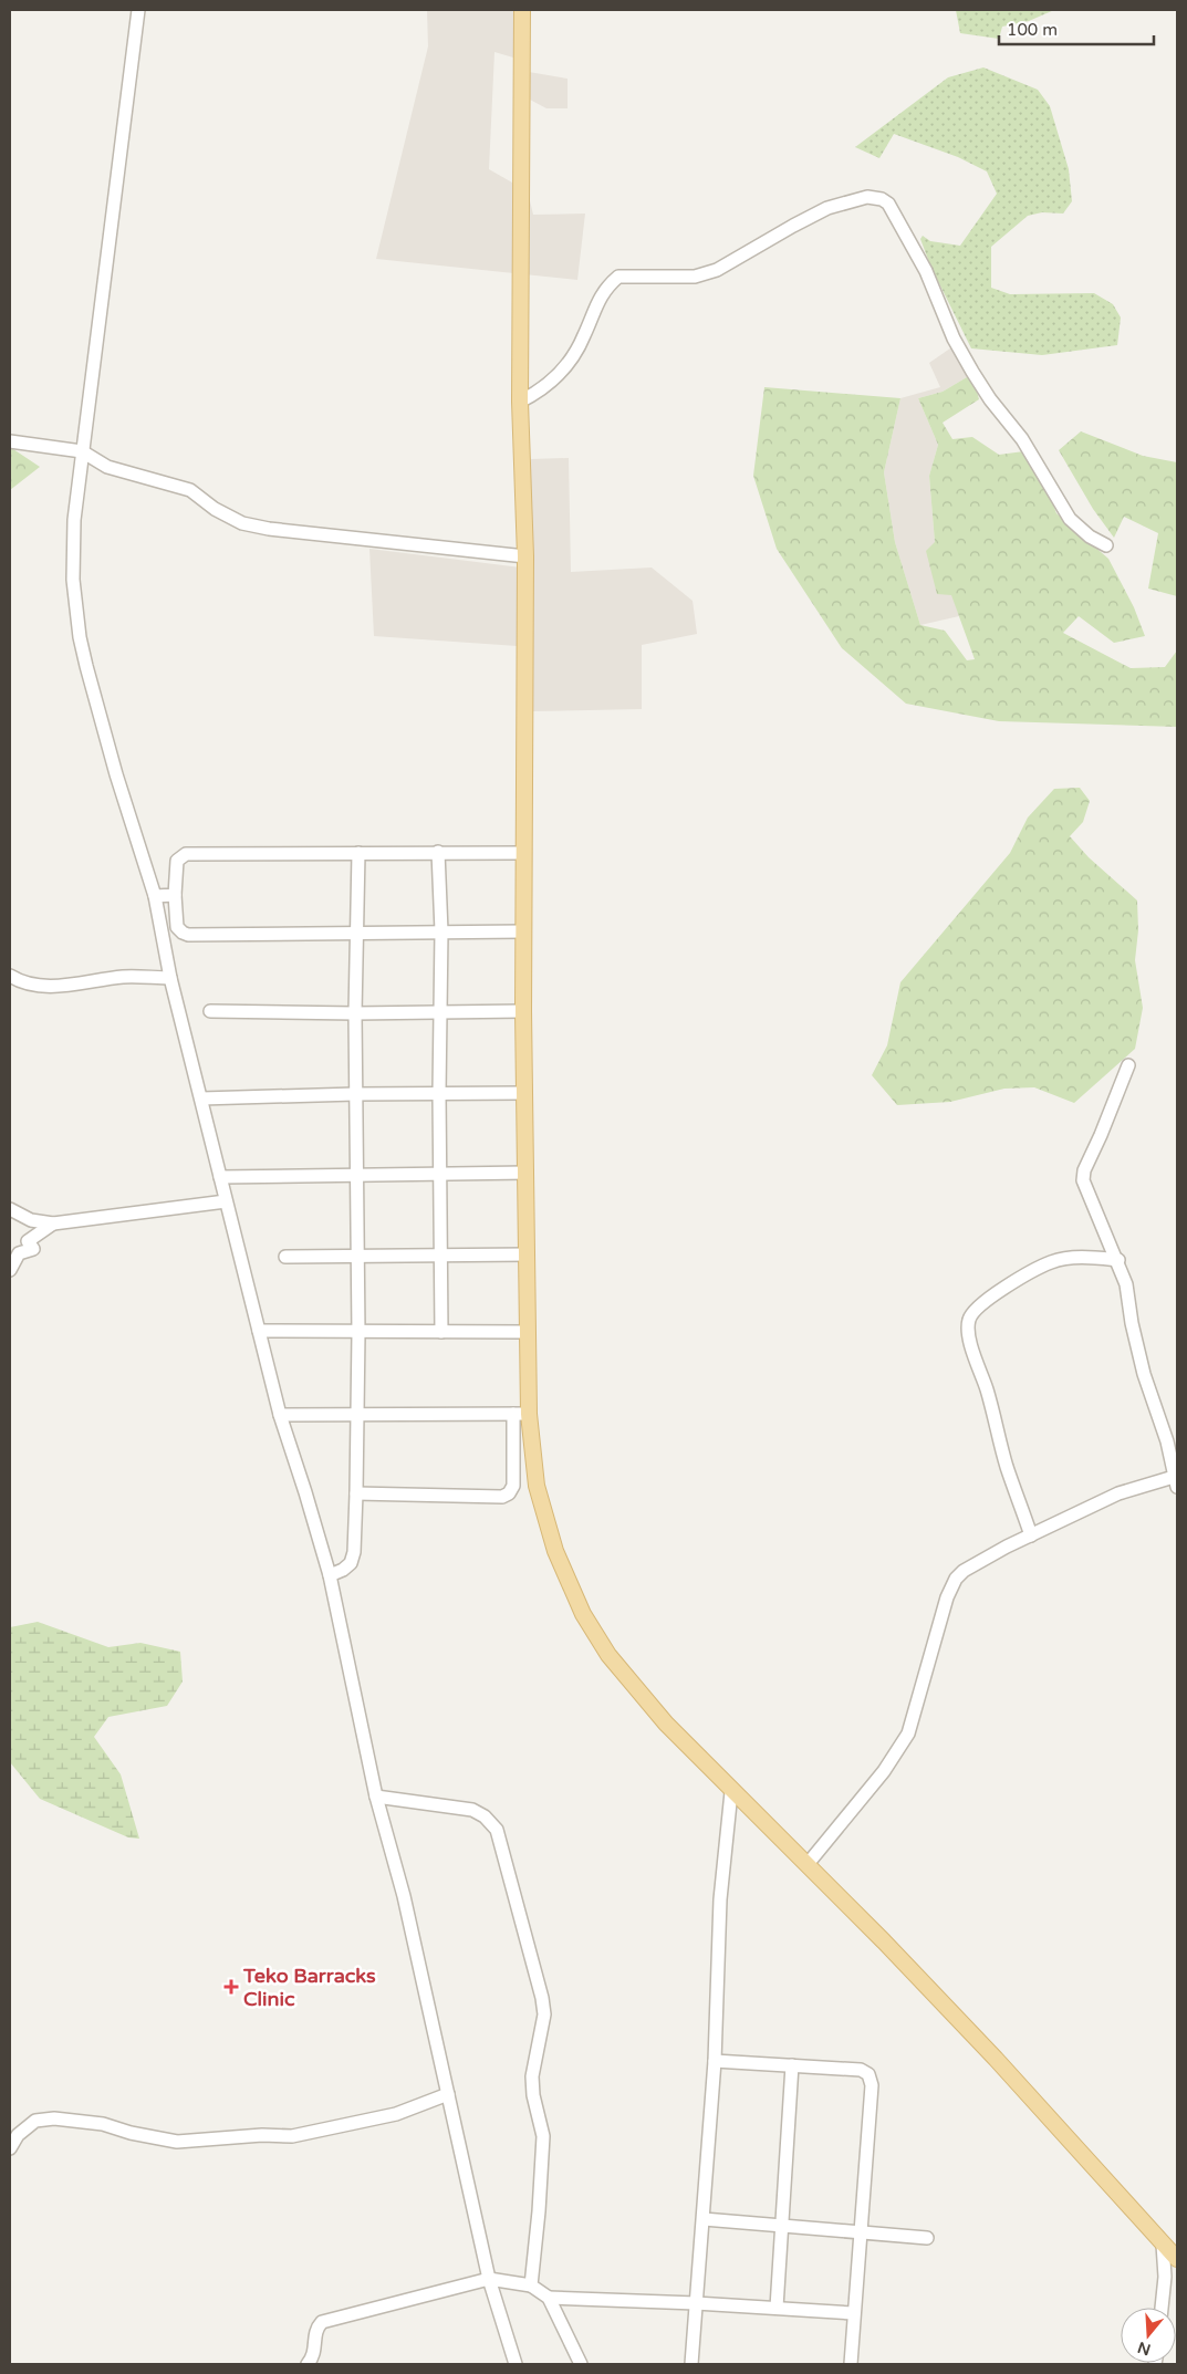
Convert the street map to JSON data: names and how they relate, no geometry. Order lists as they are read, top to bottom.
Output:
{
  "places": {
    "health": ["Teko Barracks Clinic"]
  },
  "scale_bar": "100 m",
  "north": "bottom"
}
